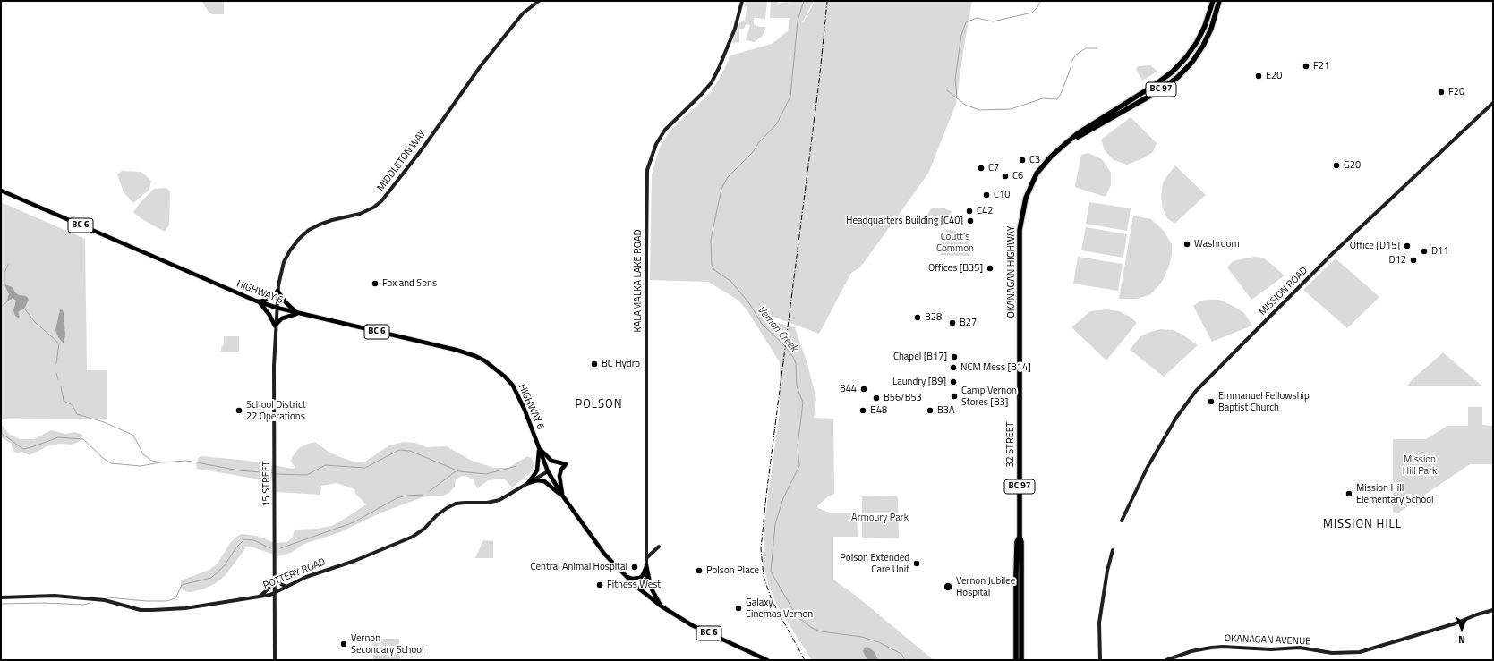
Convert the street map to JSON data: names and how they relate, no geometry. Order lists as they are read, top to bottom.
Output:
{
  "streets": {
    "highway": ["BC 97", "OKANAGAN HIGHWAY", "32 STREET"],
    "main road": ["BC 6", "HIGHWAY 6"],
    "street": [
      "MIDDLETON WAY",
      "KALAMALKA LAKE ROAD",
      "MISSION ROAD",
      "15 STREET",
      "POTTERY ROAD",
      "OKANAGAN AVENUE"
    ]
  },
  "crossings": [
    ["MIDDLETON WAY", "HIGHWAY 6"],
    ["MIDDLETON WAY", "15 STREET"],
    ["OKANAGAN HIGHWAY", "32 STREET"],
    ["KALAMALKA LAKE ROAD", "HIGHWAY 6"],
    ["HIGHWAY 6", "15 STREET"],
    ["HIGHWAY 6", "POTTERY ROAD"],
    ["15 STREET", "POTTERY ROAD"]
  ],
  "districts": ["POLSON", "MISSION HILL"],
  "water": ["Vernon Creek"],
  "parks": ["Coutt's Common", "Mission Hill Park", "Armoury Park"],
  "places": [
    "F21",
    "E20",
    "F20",
    "C3",
    "G20",
    "C7",
    "C6",
    "C10",
    "C42",
    "Headquarters Building [C40]",
    "Washroom",
    "Office [D15]",
    "D11",
    "D12",
    "Offices [B35]",
    "Fox and Sons",
    "B28",
    "B27",
    "Chapel [B17]",
    "BC Hydro",
    "NCM Mess [B14]",
    "Laundry [B9]",
    "B44",
    "Camp Vernon Stores [B3]",
    "B56/B53",
    "Emmanuel Fellowship Baptist Church",
    "School District 22 Operations",
    "B48",
    "B3A",
    "Mission Hill Elementary School",
    "Polson Extended Care Unit",
    "Central Animal Hospital",
    "Polson Place",
    "Fitness West",
    "Vernon Jubilee Hospital",
    "Galaxy Cinemas Vernon",
    "Vernon Secondary School"
  ],
  "north": "bottom"
}
